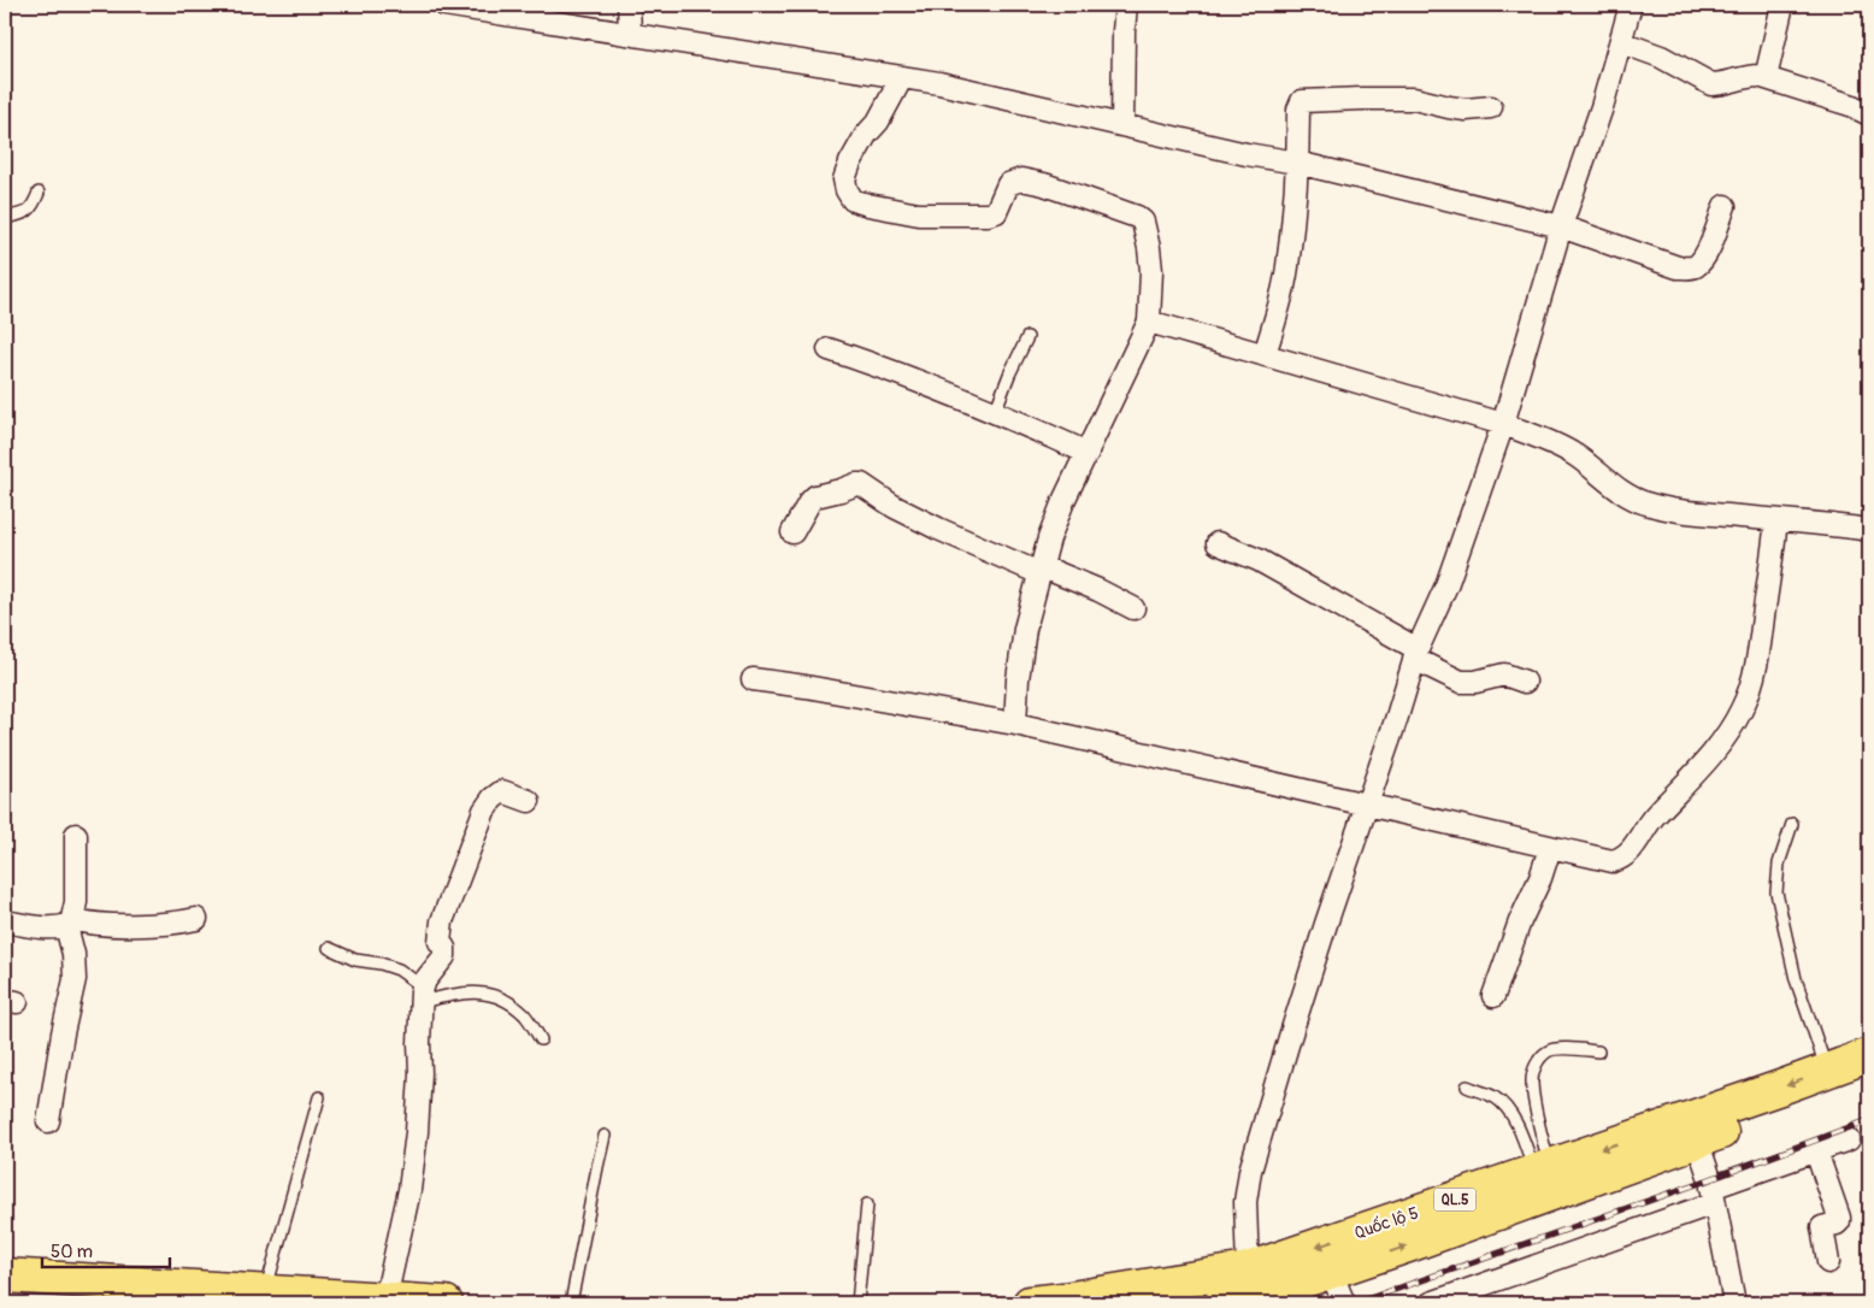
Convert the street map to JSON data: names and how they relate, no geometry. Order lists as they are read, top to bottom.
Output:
{
  "streets": {
    "highway": ["QL.5", "Quốc lộ 5"]
  },
  "scale_bar": "50 m"
}
